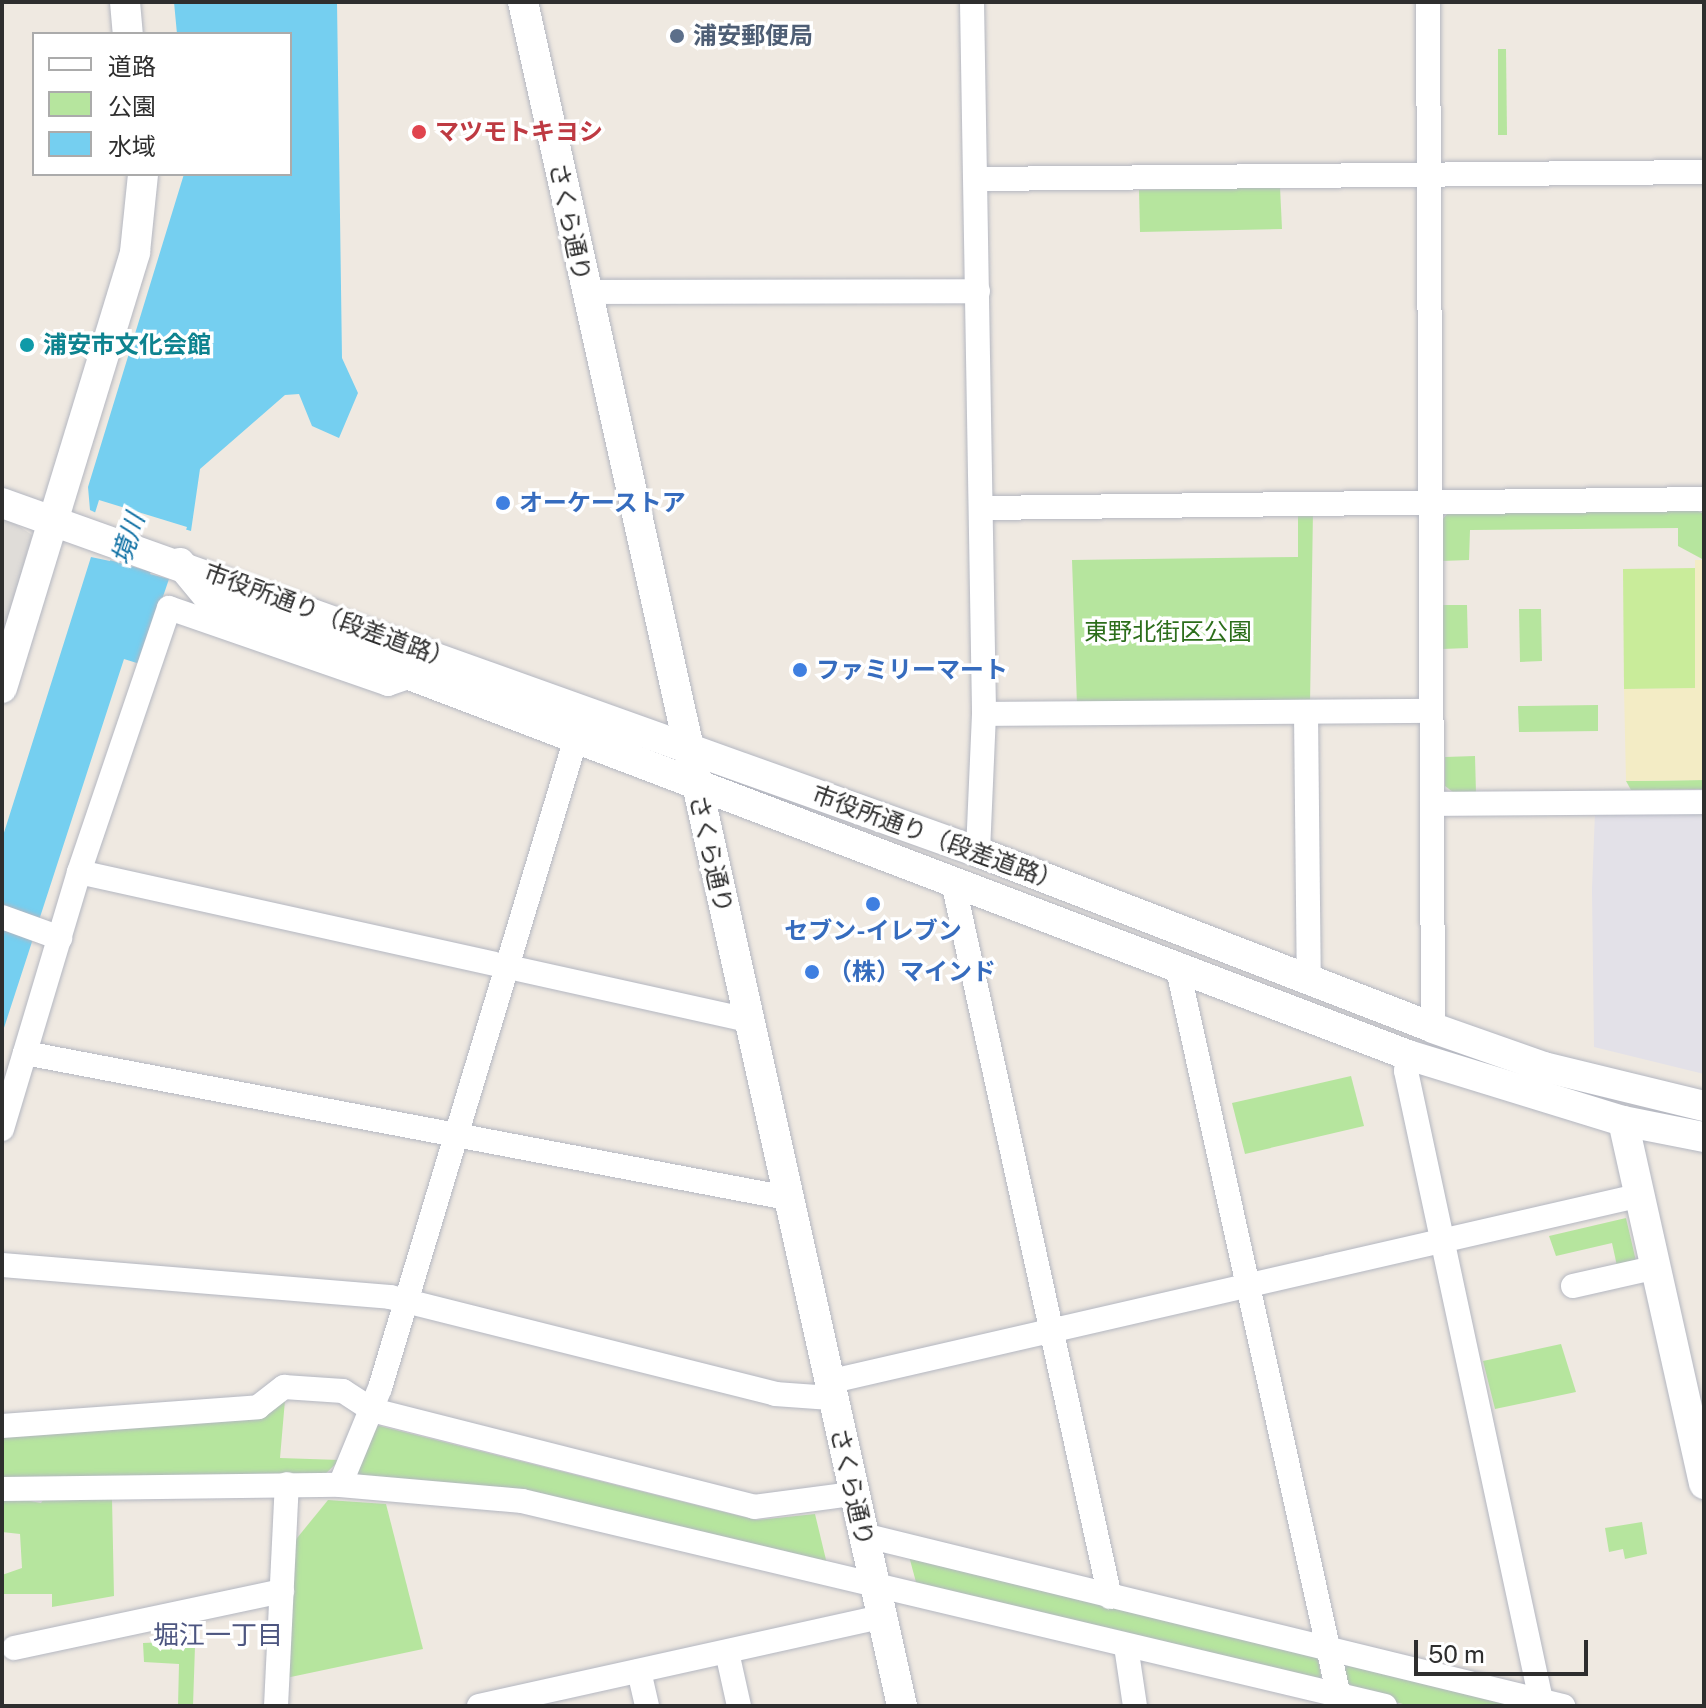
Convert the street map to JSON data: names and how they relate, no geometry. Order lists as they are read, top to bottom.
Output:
{
  "streets": {
    "street": ["さくら通り", "市役所通り（段差道路）"]
  },
  "crossings": [
    ["さくら通り", "市役所通り（段差道路）"]
  ],
  "districts": ["堀江一丁目"],
  "water": ["境川"],
  "parks": ["東野北街区公園"],
  "places": [
    "浦安郵便局",
    "マツモトキヨシ",
    "浦安市文化会館",
    "オーケーストア",
    "ファミリーマート",
    "セブン-イレブン",
    "（株）マインド"
  ],
  "legend": ["道路", "公園", "水域"],
  "scale_bar": "50 m"
}
